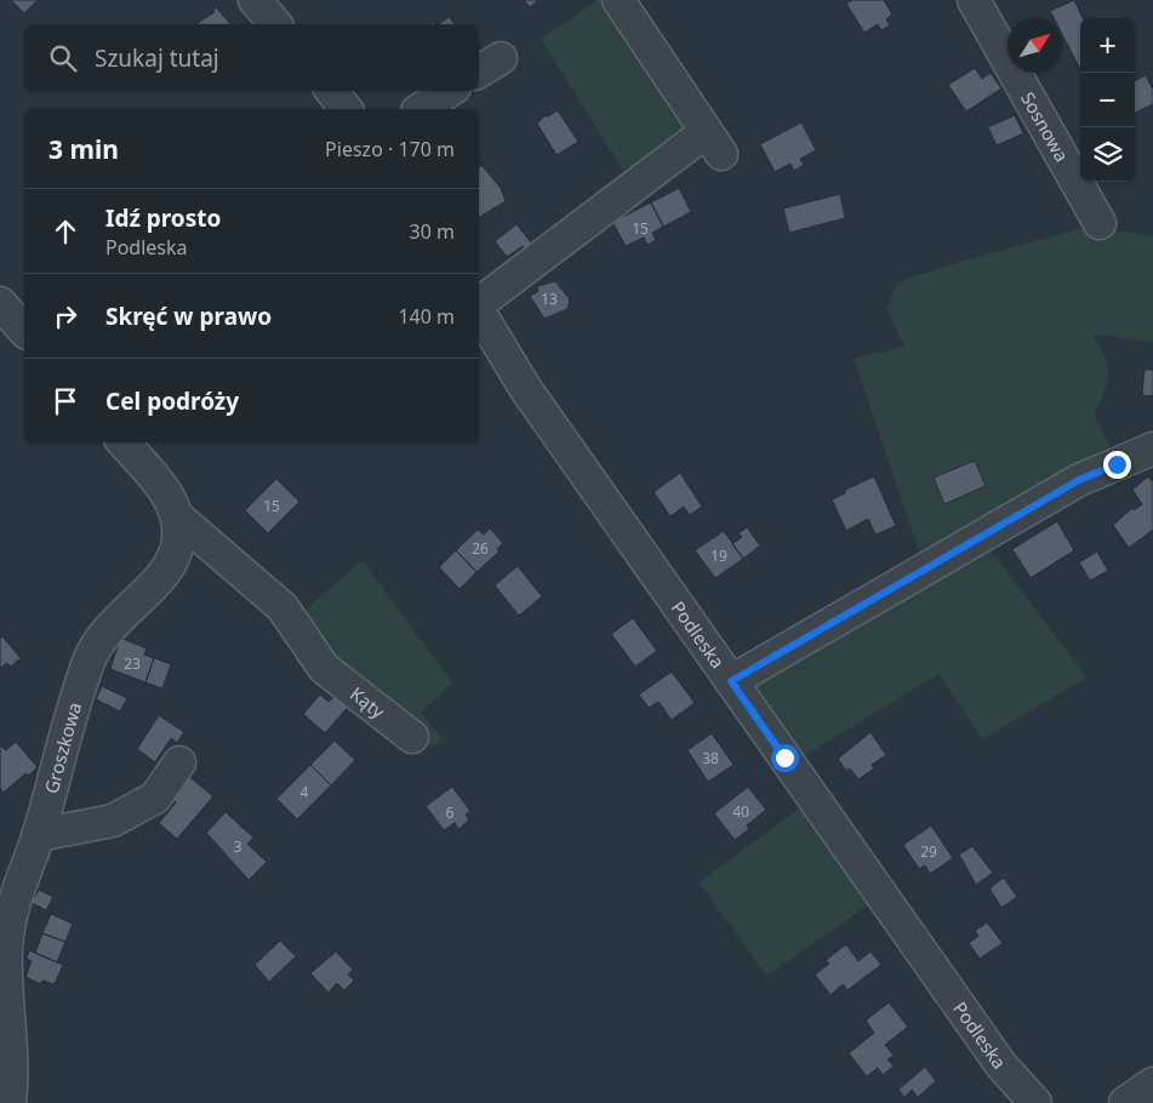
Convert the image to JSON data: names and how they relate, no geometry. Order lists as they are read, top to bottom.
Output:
{
  "streets": {
    "street": [
      "Sosnowa",
      "Podleska",
      "Kąty",
      "Groszkowa"
    ]
  },
  "crossings": [
    ["Kąty", "Groszkowa"]
  ],
  "house_numbers": [
    "15",
    "13",
    "15",
    "26",
    "19",
    "23",
    "38",
    "4",
    "40",
    "6",
    "3",
    "29"
  ],
  "north": "top right",
  "page": {
    "map_buttons": ["+", "−"],
    "search": "Szukaj tutaj",
    "heading": ["3 min", "Pieszo · 170 m"],
    "list": [
      ["Idź prosto", "Podleska", "30 m"],
      ["Skręć w prawo", "140 m"],
      "Cel podróży"
    ]
  }
}
